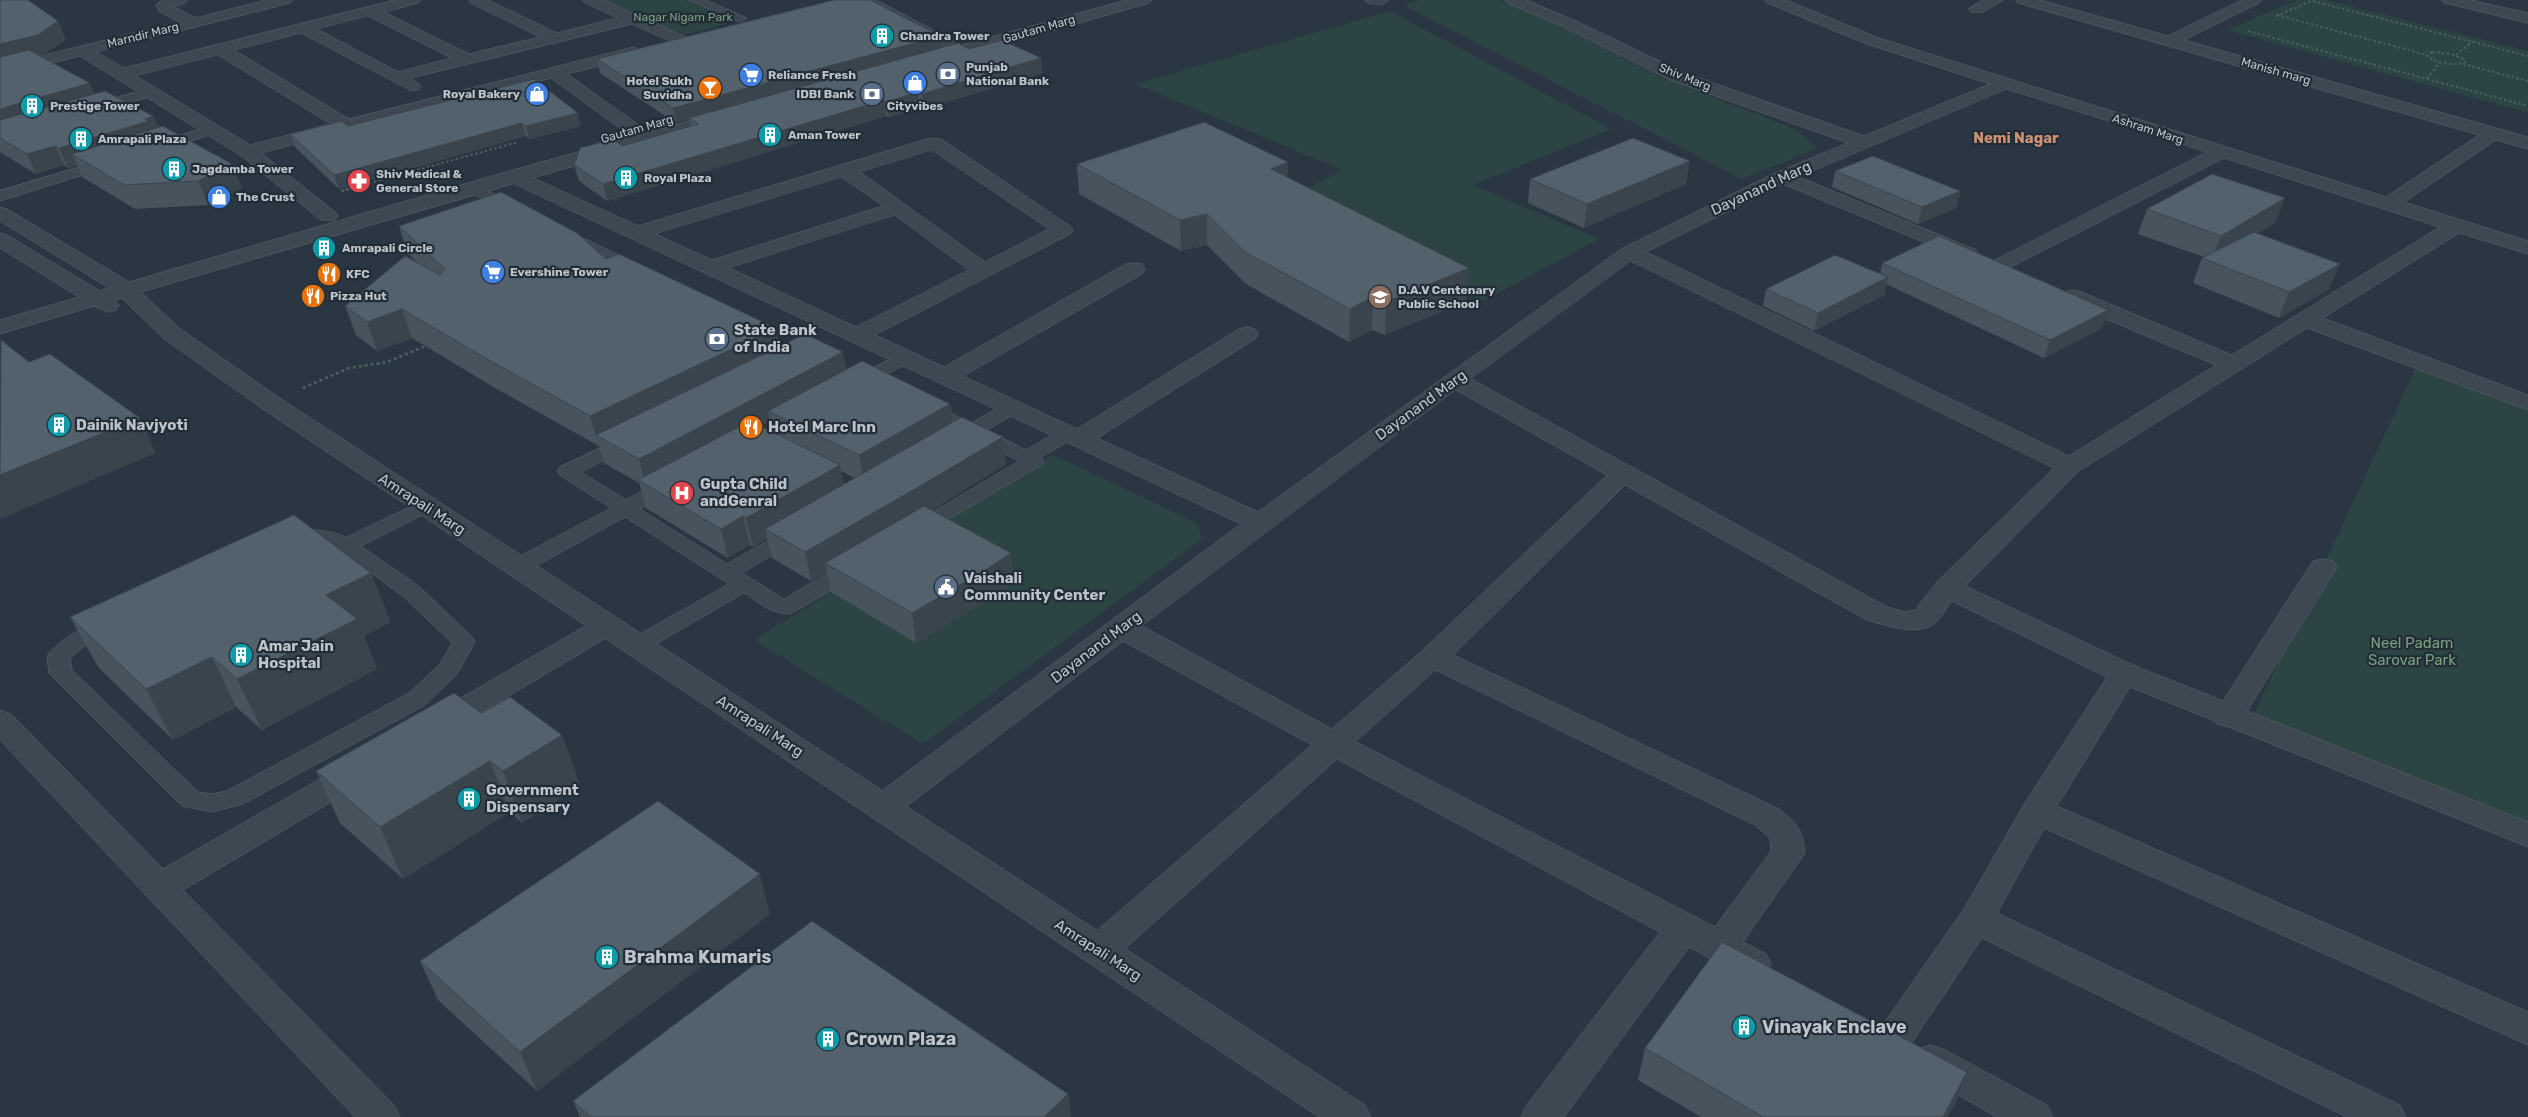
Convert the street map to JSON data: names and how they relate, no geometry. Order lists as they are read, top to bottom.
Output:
{
  "streets": {
    "street": [
      "Gautam Marg",
      "Marndir Marg",
      "Manish marg",
      "Shiv Marg",
      "Ashram Marg",
      "Dayanand Marg",
      "Amrapali Marg"
    ]
  },
  "crossings": [
    ["Shiv Marg", "Dayanand Marg"],
    ["Ashram Marg", "Dayanand Marg"],
    ["Dayanand Marg", "Amrapali Marg"]
  ],
  "districts": ["Nemi Nagar"],
  "parks": ["Nagar Nigam Park", "Neel Padam Sarovar Park"],
  "places": {
    "building": [
      "Chandra Tower",
      "Prestige Tower",
      "Aman Tower",
      "Amrapali Plaza",
      "Jagdamba Tower",
      "Royal Plaza",
      "Amrapali Circle",
      "Dainik Navjyoti",
      "Amar Jain Hospital",
      "Government Dispensary",
      "Brahma Kumaris",
      "Vinayak Enclave",
      "Crown Plaza"
    ],
    "bank": ["Punjab National Bank", "IDBI Bank", "State Bank of India"],
    "supermarket": ["Reliance Fresh", "Evershine Tower"],
    "shop": ["Cityvibes", "Royal Bakery", "The Crust"],
    "bar": ["Hotel Sukh Suvidha"],
    "pharmacy": ["Shiv Medical & General Store"],
    "restaurant": ["KFC", "Pizza Hut", "Hotel Marc Inn"],
    "school or university": ["D.A.V Centenary Public School"],
    "hospital": ["Gupta Child andGenral"],
    "public building": ["Vaishali Community Center"]
  }
}
